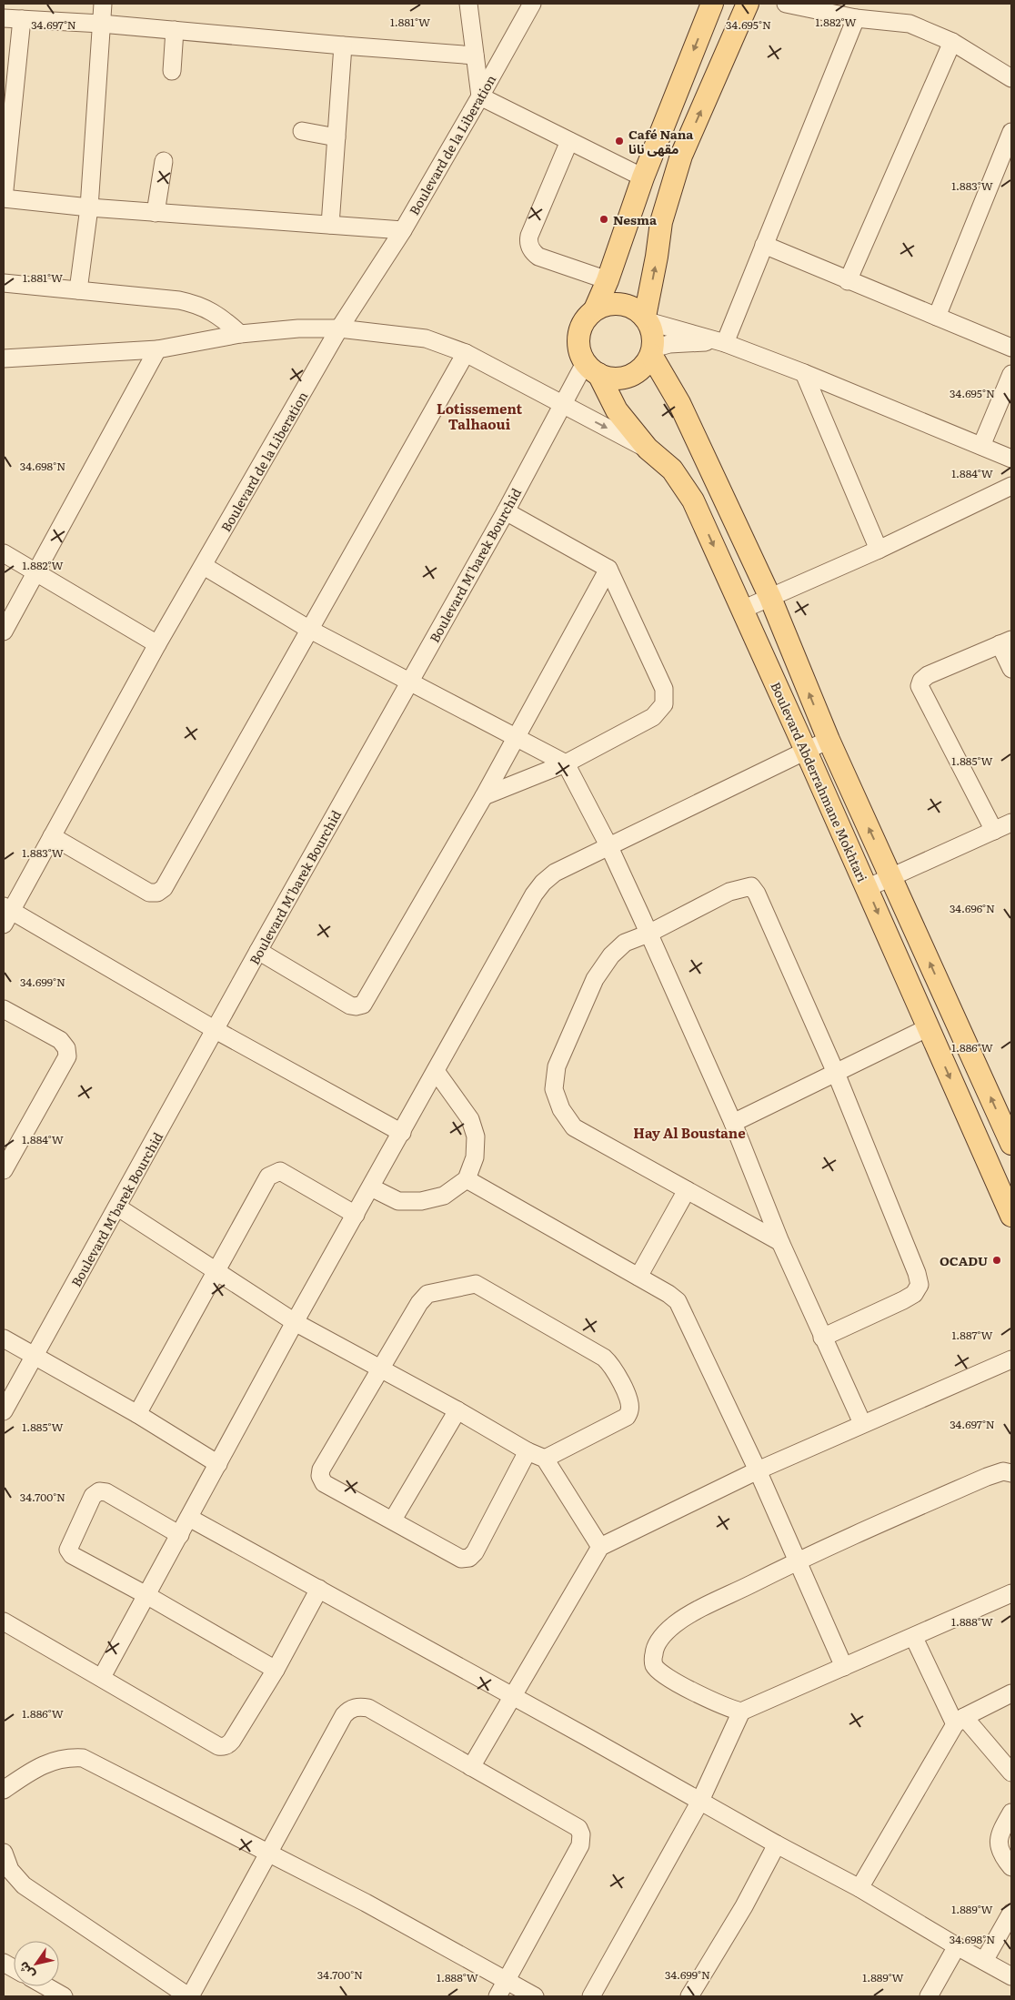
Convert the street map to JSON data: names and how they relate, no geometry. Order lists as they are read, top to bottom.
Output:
{
  "streets": {
    "main road": ["Boulevard Abderrahmane Mokhtari"],
    "street": ["Boulevard de la Liberation", "Boulevard M'barek Bourchid"]
  },
  "crossings": [
    ["Boulevard de la Liberation", "Boulevard Abderrahmane Mokhtari"],
    ["Boulevard M'barek Bourchid", "Boulevard Abderrahmane Mokhtari"]
  ],
  "districts": ["Lotissement Talhaoui", "Hay Al Boustane"],
  "places": ["Café Nana مقهى نانا", "Nesma", "OCADU"],
  "north": "bottom left",
  "coordinates": [
    "1.881°W",
    "1.882°W",
    "34.697°N",
    "34.695°N",
    "1.883°W",
    "34.698°N",
    "1.884°W",
    "1.885°W",
    "34.696°N",
    "34.699°N",
    "1.886°W",
    "1.887°W",
    "34.700°N",
    "1.888°W",
    "1.889°W"
  ]
}
